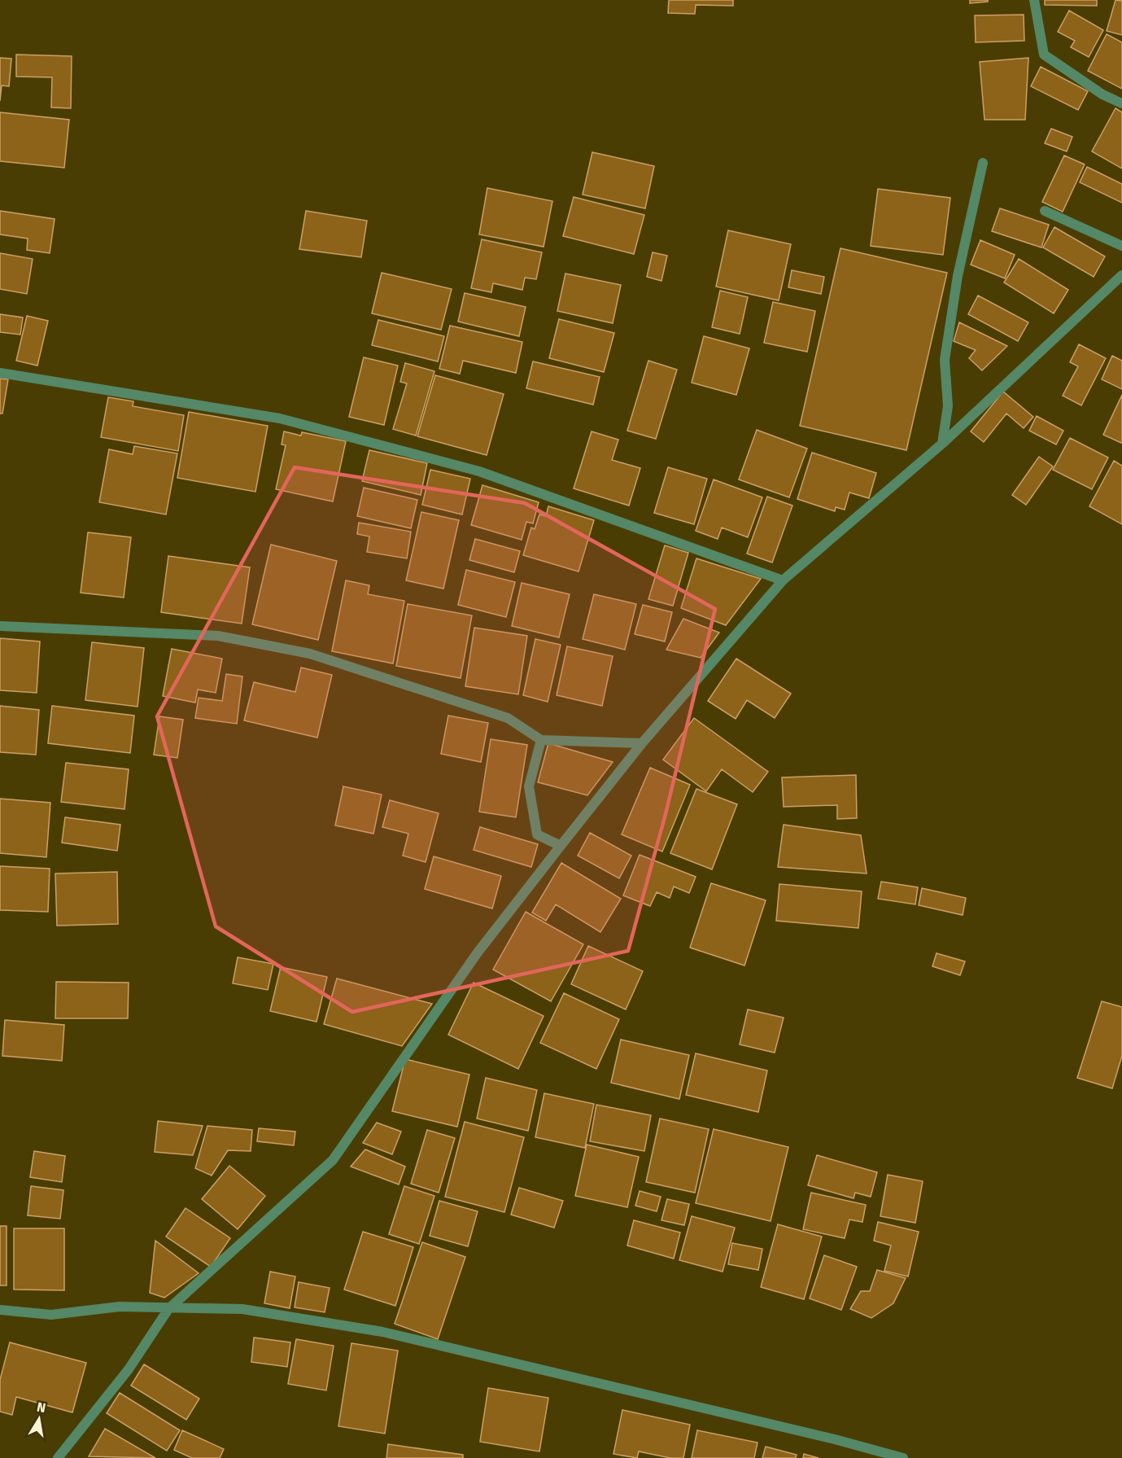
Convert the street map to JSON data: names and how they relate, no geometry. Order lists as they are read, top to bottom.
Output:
{
  "north": "top"
}
